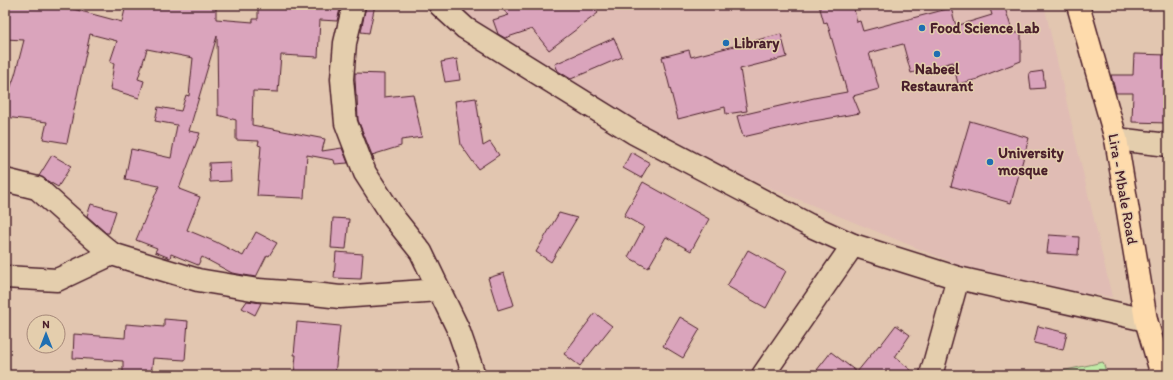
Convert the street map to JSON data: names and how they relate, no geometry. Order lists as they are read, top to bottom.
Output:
{
  "streets": {
    "main road": ["Lira - Mbale Road"]
  },
  "places": [
    "Food Science Lab",
    "Library",
    "Nabeel Restaurant",
    "University mosque"
  ],
  "north": "top"
}
